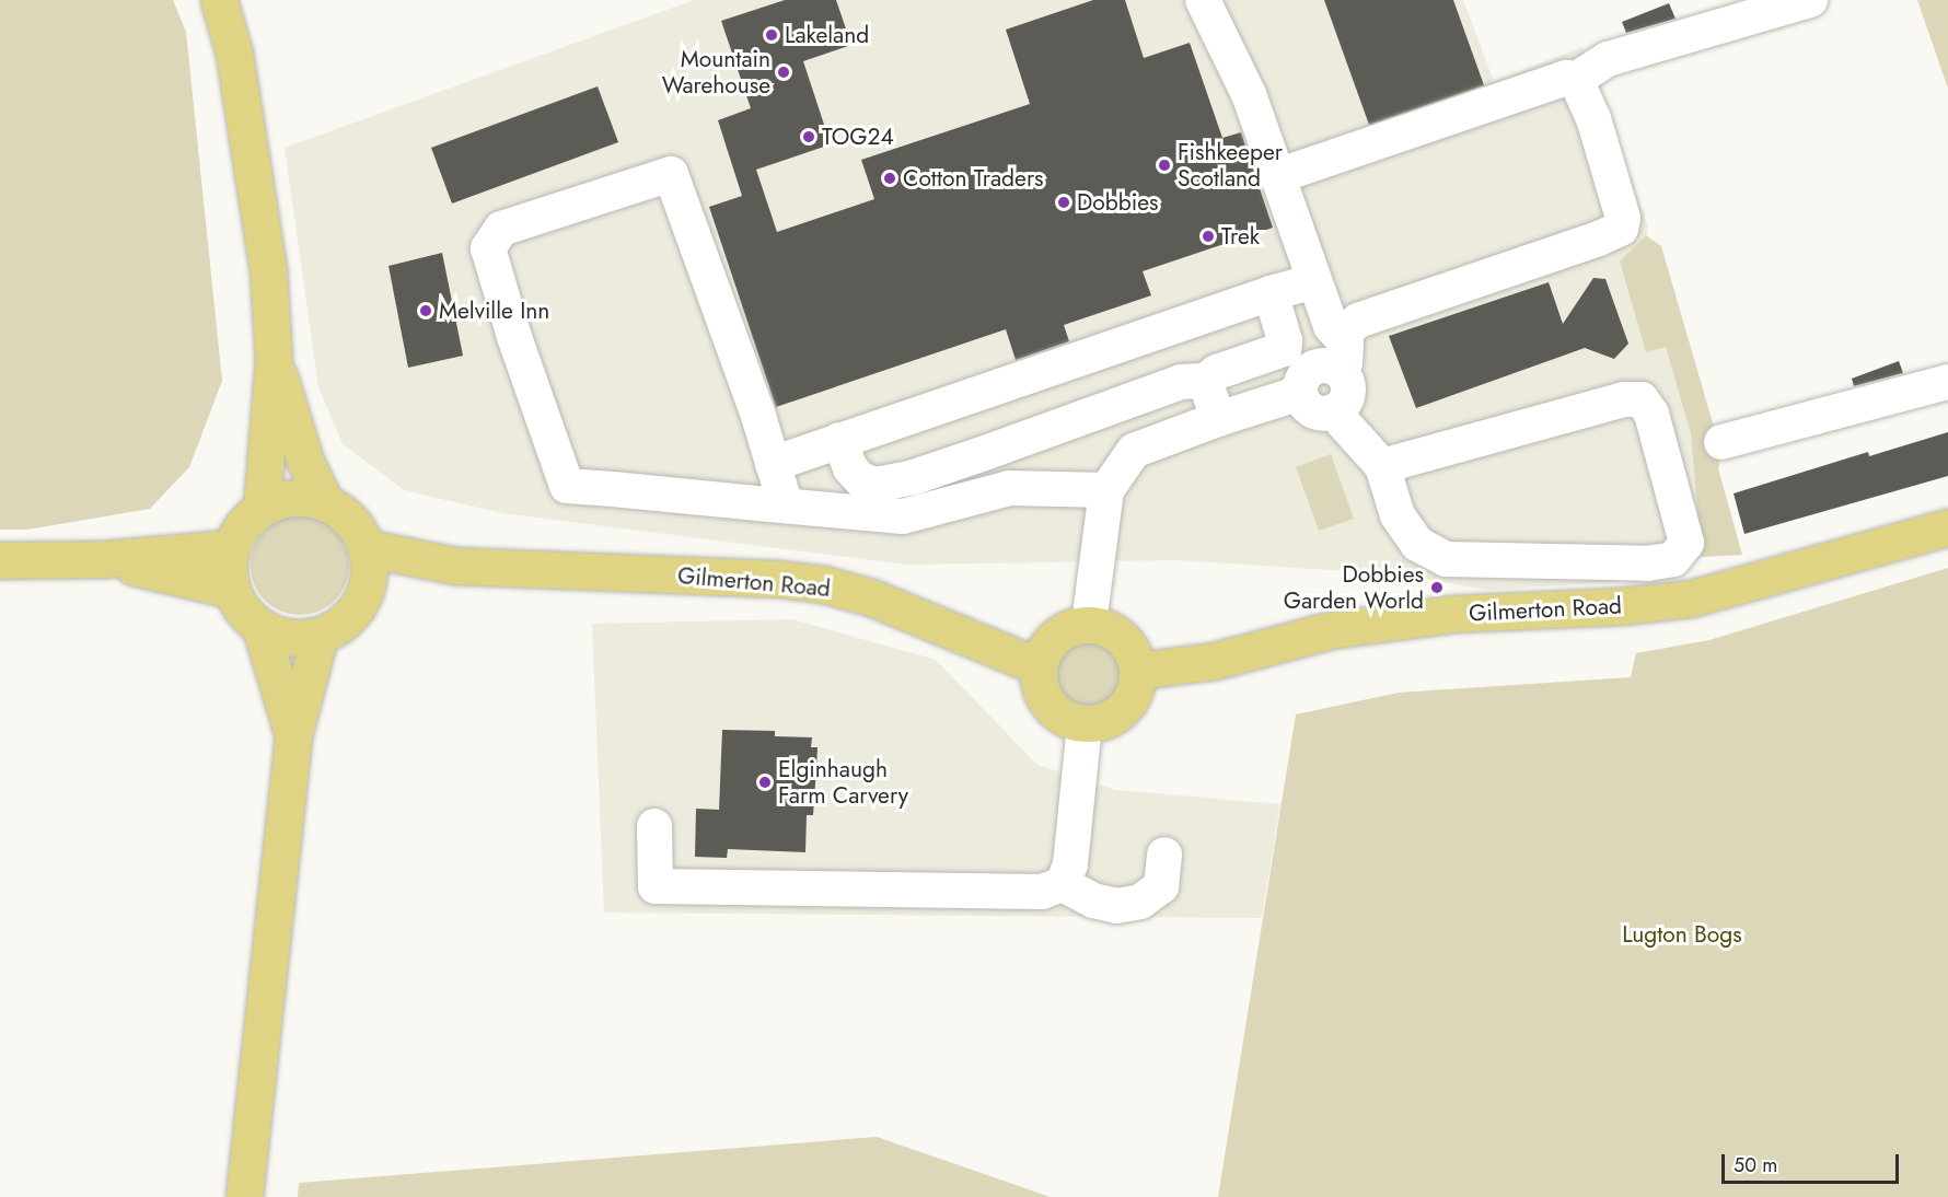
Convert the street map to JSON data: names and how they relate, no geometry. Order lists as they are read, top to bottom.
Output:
{
  "streets": {
    "main road": ["Gilmerton Road"]
  },
  "parks": ["Lugton Bogs"],
  "places": [
    "Lakeland",
    "Mountain Warehouse",
    "TOG24",
    "Fishkeeper Scotland",
    "Cotton Traders",
    "Dobbies",
    "Trek",
    "Melville Inn",
    "Dobbies Garden World",
    "Elginhaugh Farm Carvery"
  ],
  "scale_bar": "50 m"
}
